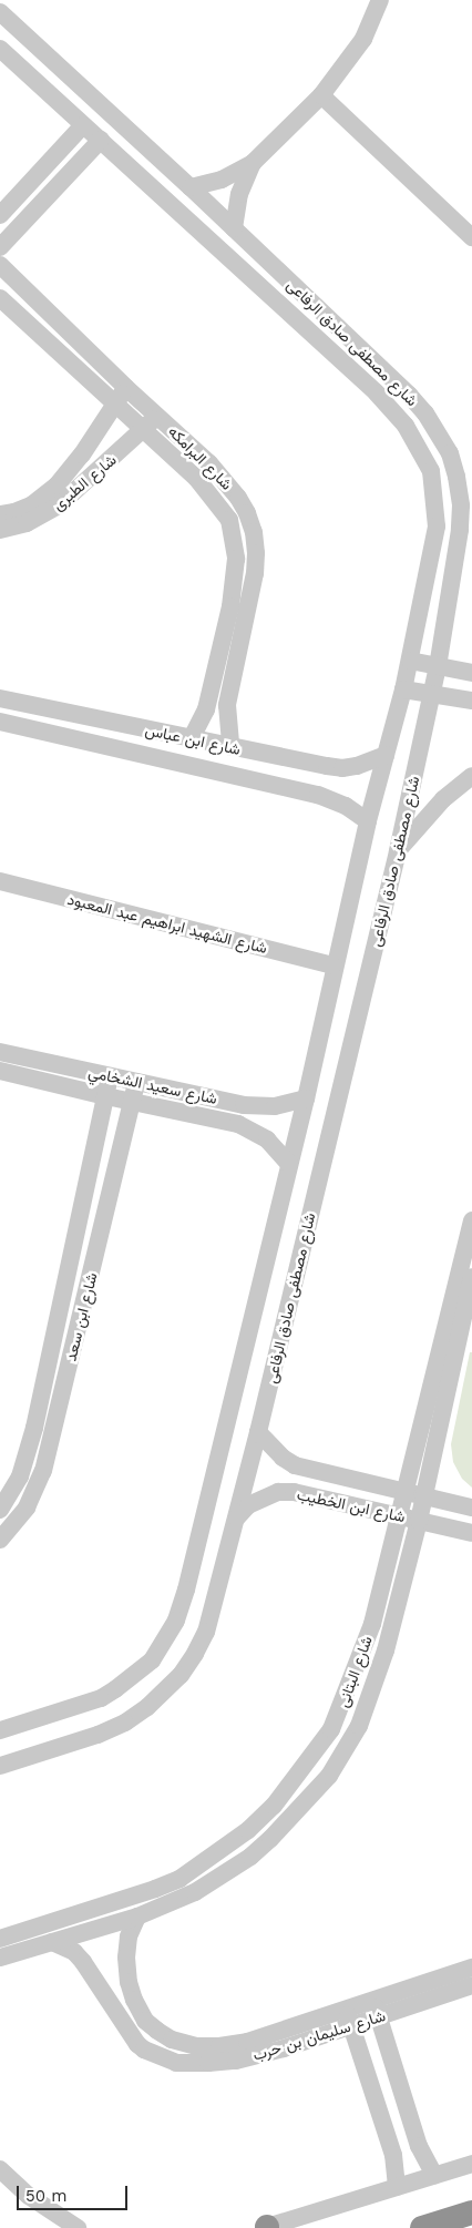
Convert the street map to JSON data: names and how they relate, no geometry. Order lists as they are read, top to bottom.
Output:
{
  "streets": {
    "street": [
      "شارع مصطفى صادق الرفاعى",
      "شارع البرامكه",
      "شارع الطبرى",
      "شارع ابن عباس",
      "شارع الشهيد ابراهيم عبد المعبود",
      "شارع سعيد الشخامي",
      "شارع ابن سعد",
      "شارع ابن الخطيب",
      "شارع البتانى",
      "شارع سليمان بن حرب"
    ]
  },
  "crossings": [
    ["شارع مصطفى صادق الرفاعى", "شارع ابن عباس"],
    ["شارع مصطفى صادق الرفاعى", "شارع الشهيد ابراهيم عبد المعبود"],
    ["شارع مصطفى صادق الرفاعى", "شارع سعيد الشخامي"],
    ["شارع مصطفى صادق الرفاعى", "شارع ابن الخطيب"],
    ["شارع البرامكه", "شارع الطبرى"],
    ["شارع البرامكه", "شارع ابن عباس"],
    ["شارع سعيد الشخامي", "شارع ابن سعد"],
    ["شارع ابن الخطيب", "شارع البتانى"],
    ["شارع البتانى", "شارع سليمان بن حرب"]
  ],
  "scale_bar": "50 m"
}
